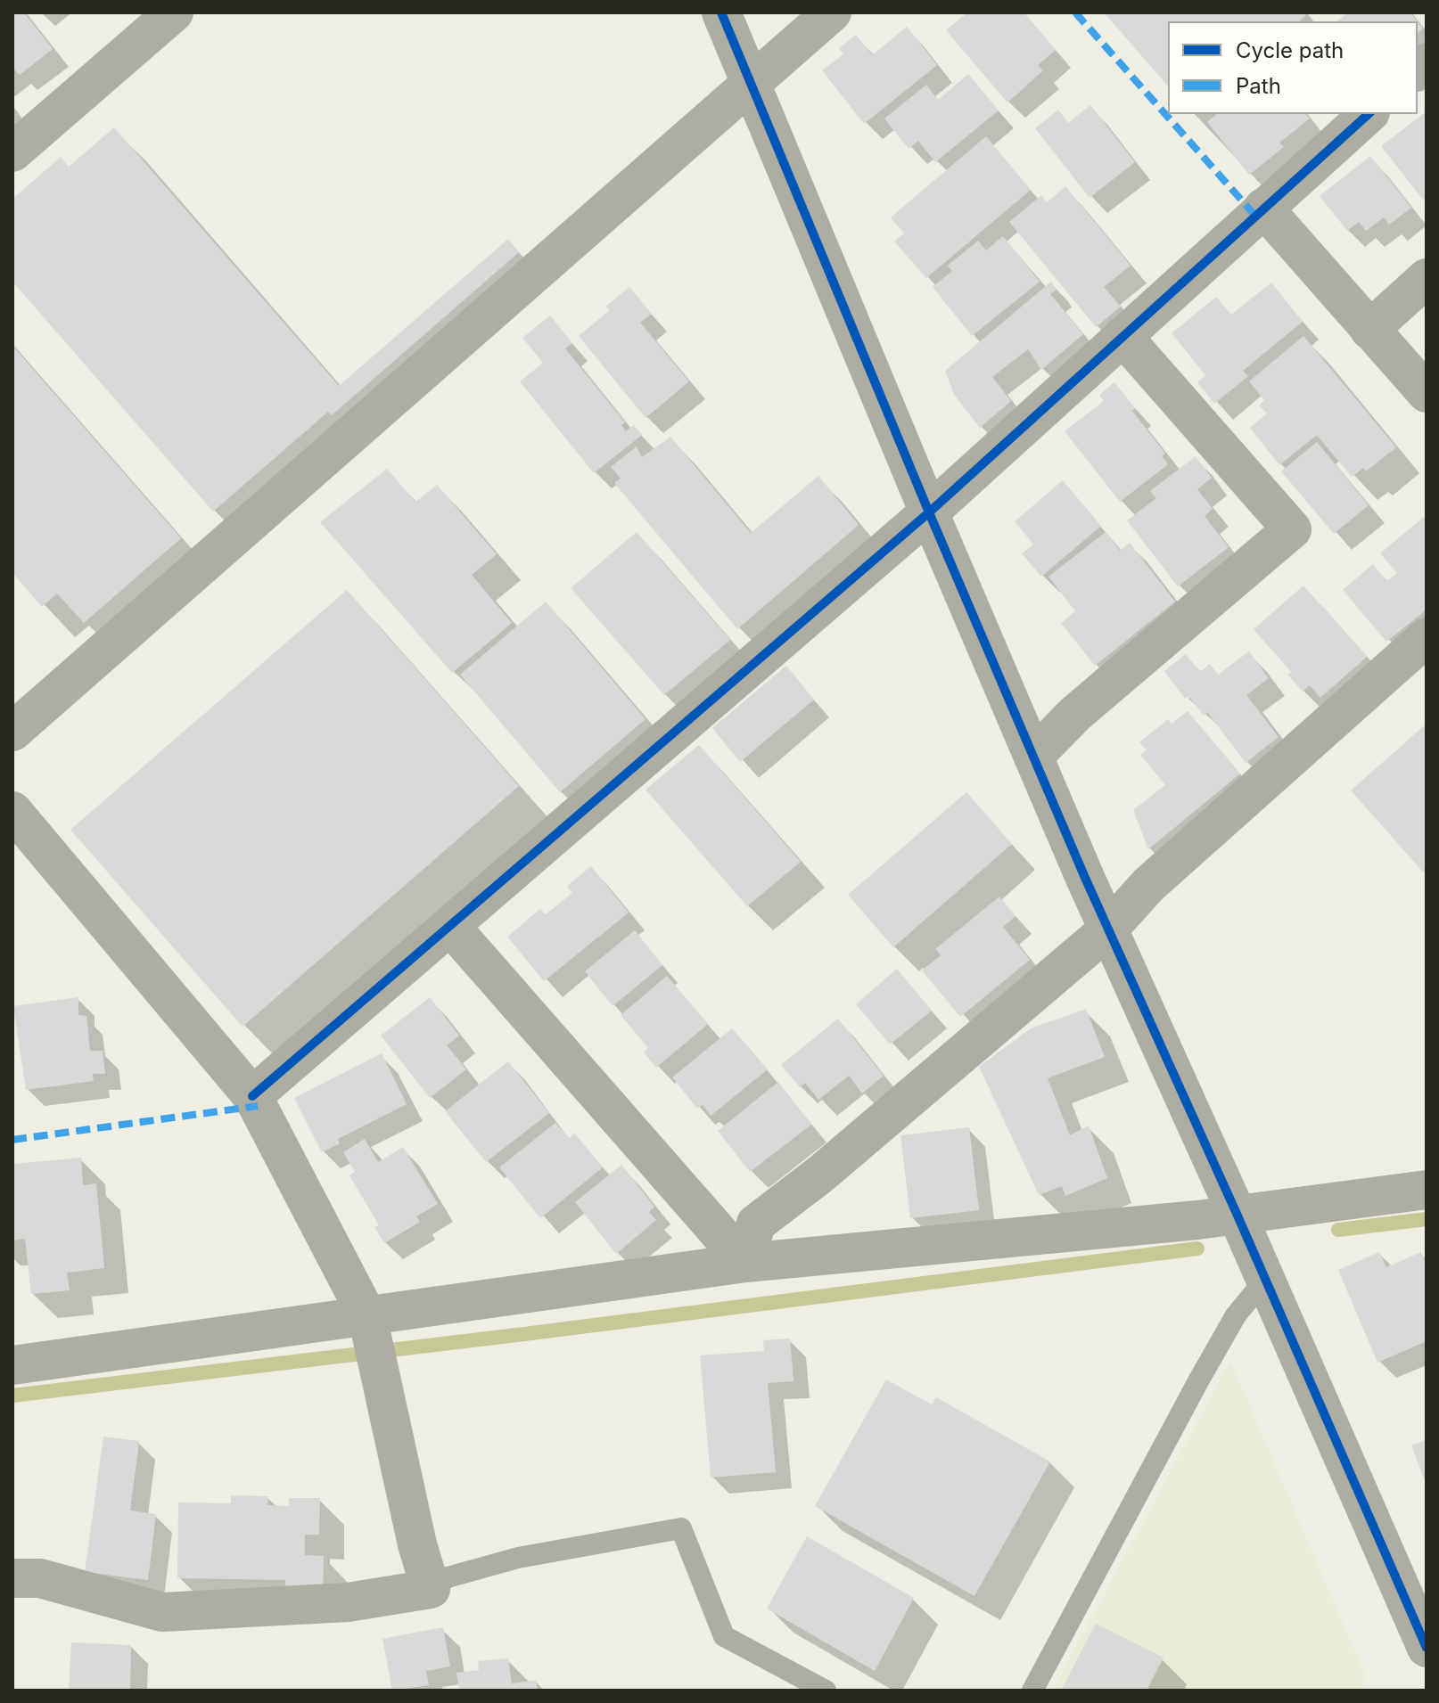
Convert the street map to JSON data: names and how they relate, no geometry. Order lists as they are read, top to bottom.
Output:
{
  "legend": ["Cycle path", "Path"]
}
